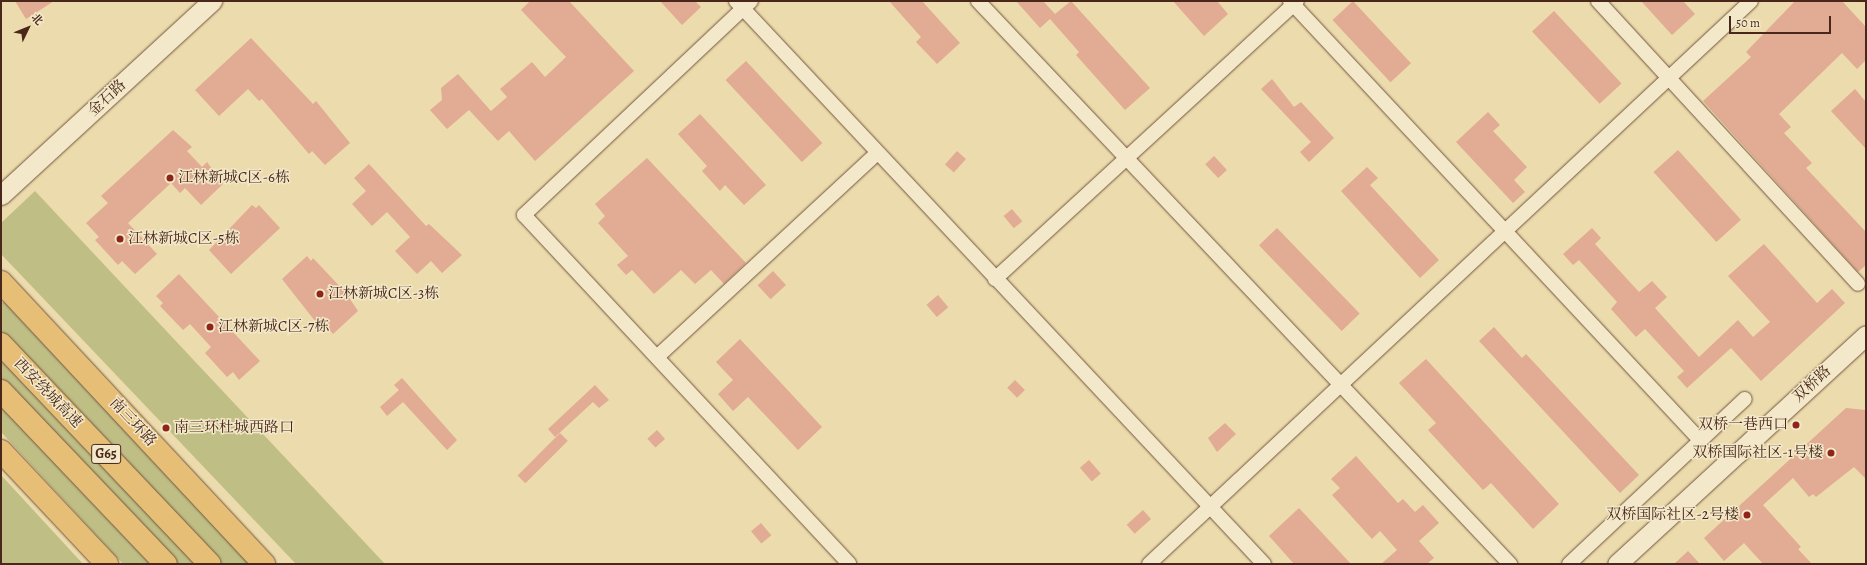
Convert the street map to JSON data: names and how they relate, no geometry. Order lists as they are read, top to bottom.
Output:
{
  "streets": {
    "highway": ["西安绕城高速", "南三环路", "G65"],
    "street": ["金石路", "双桥路"]
  },
  "places": [
    "江林新城C区-6栋",
    "江林新城C区-5栋",
    "江林新城C区-3栋",
    "江林新城C区-7栋",
    "双桥一巷西口",
    "南三环杜城西路口",
    "双桥国际社区-1号楼",
    "双桥国际社区-2号楼"
  ],
  "scale_bar": "50 m",
  "north": "top right"
}
